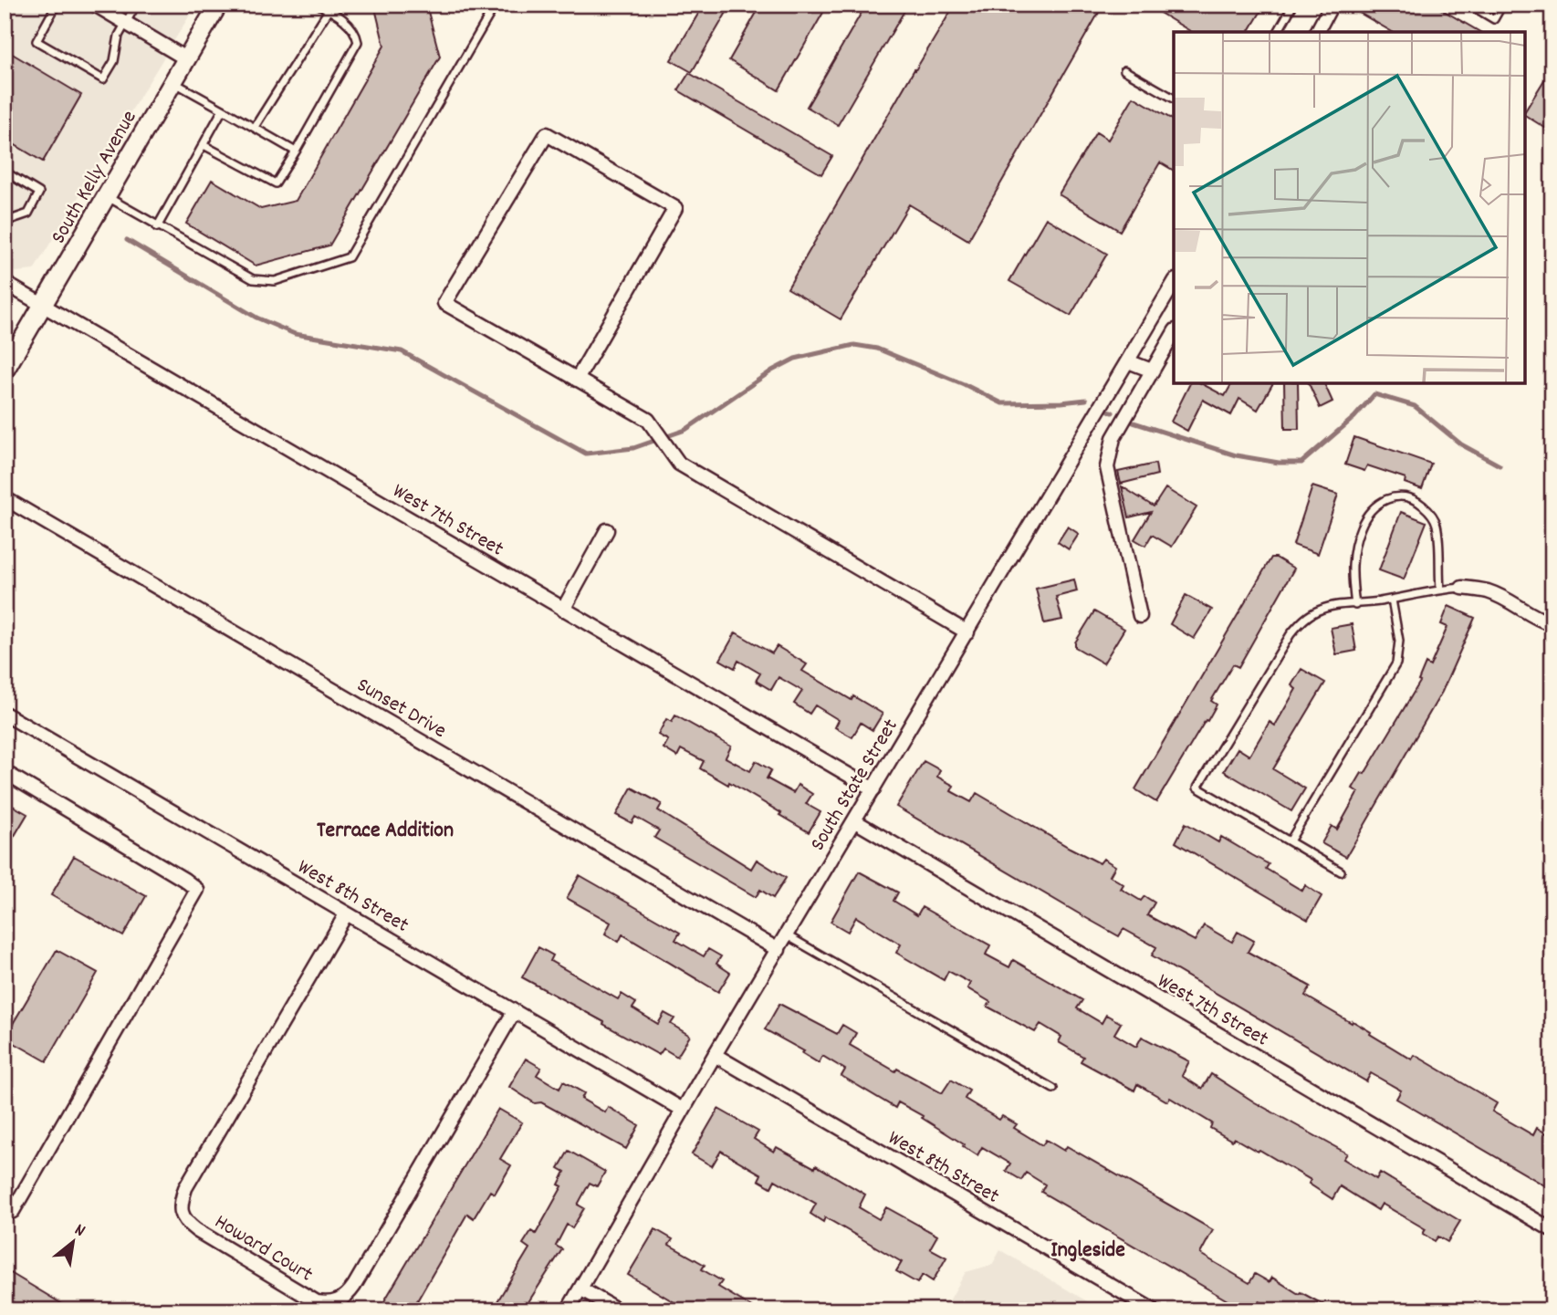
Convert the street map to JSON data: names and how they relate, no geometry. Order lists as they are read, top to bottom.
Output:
{
  "streets": {
    "main road": ["South Kelly Avenue"],
    "street": [
      "West 7th Street",
      "Sunset Drive",
      "South State Street",
      "West 8th Street",
      "Howard Court"
    ]
  },
  "crossings": [
    ["South Kelly Avenue", "West 7th Street"],
    ["West 7th Street", "South State Street"],
    ["Sunset Drive", "South State Street"],
    ["South State Street", "West 8th Street"],
    ["West 8th Street", "Howard Court"]
  ],
  "districts": ["Terrace Addition", "Ingleside"],
  "north": "top right"
}
